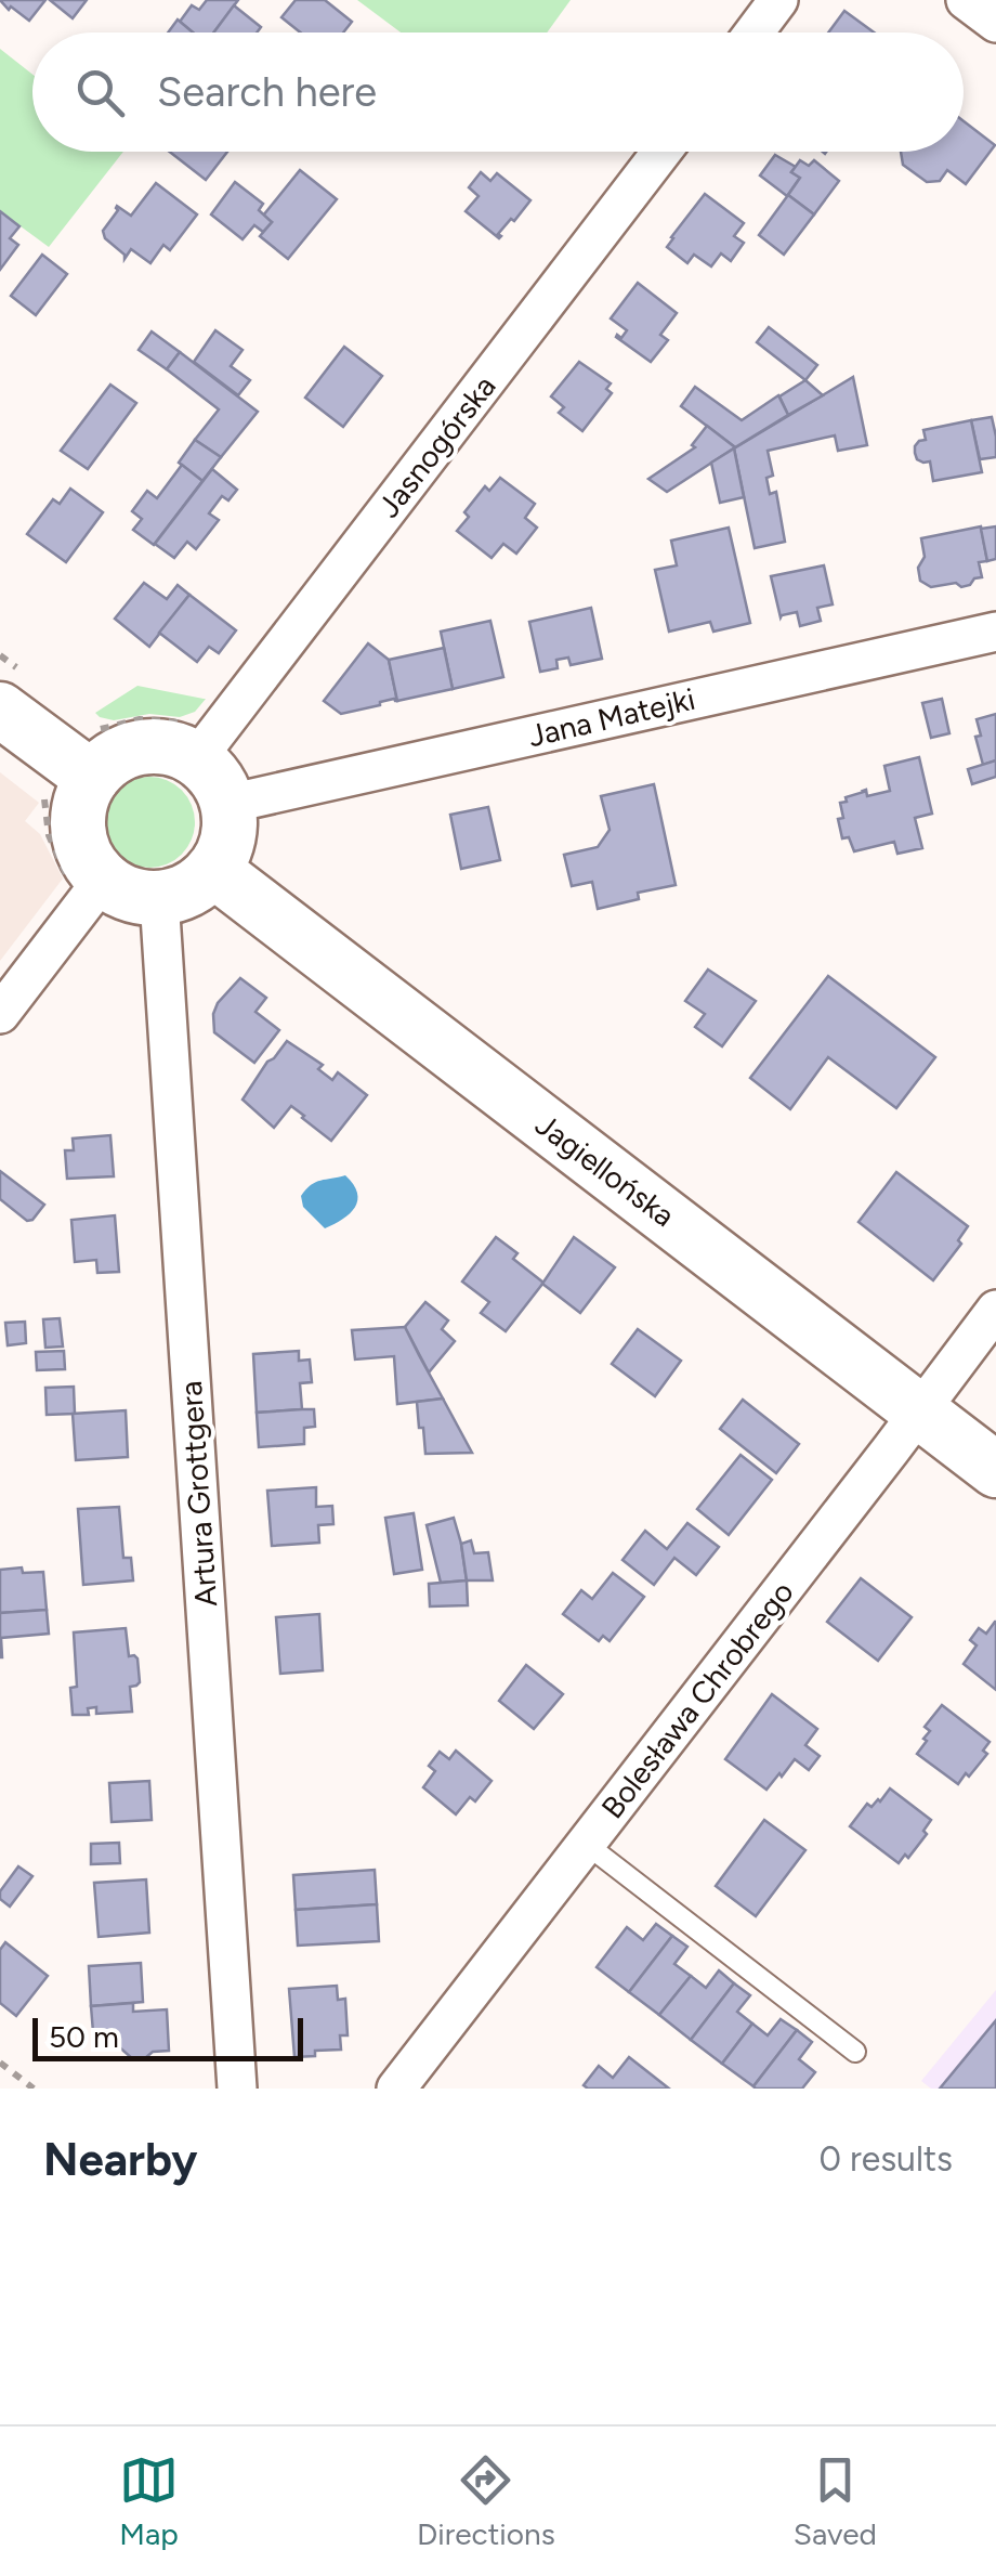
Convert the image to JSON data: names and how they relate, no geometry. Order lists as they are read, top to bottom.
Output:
{
  "streets": {
    "street": [
      "Jasnogórska",
      "Jana Matejki",
      "Jagiellońska",
      "Artura Grottgera",
      "Bolesława Chrobrego"
    ]
  },
  "crossings": [
    ["Jasnogórska", "Jana Matejki"],
    ["Jasnogórska", "Jagiellońska"],
    ["Jasnogórska", "Artura Grottgera"],
    ["Jana Matejki", "Jagiellońska"],
    ["Jana Matejki", "Artura Grottgera"],
    ["Jagiellońska", "Artura Grottgera"],
    ["Jagiellońska", "Bolesława Chrobrego"]
  ],
  "scale_bar": "50 m",
  "page": {
    "search": "Search here",
    "scale": "50 m",
    "heading": ["Nearby", "0 results"],
    "nav": ["Map", "Directions", "Saved"]
  }
}
